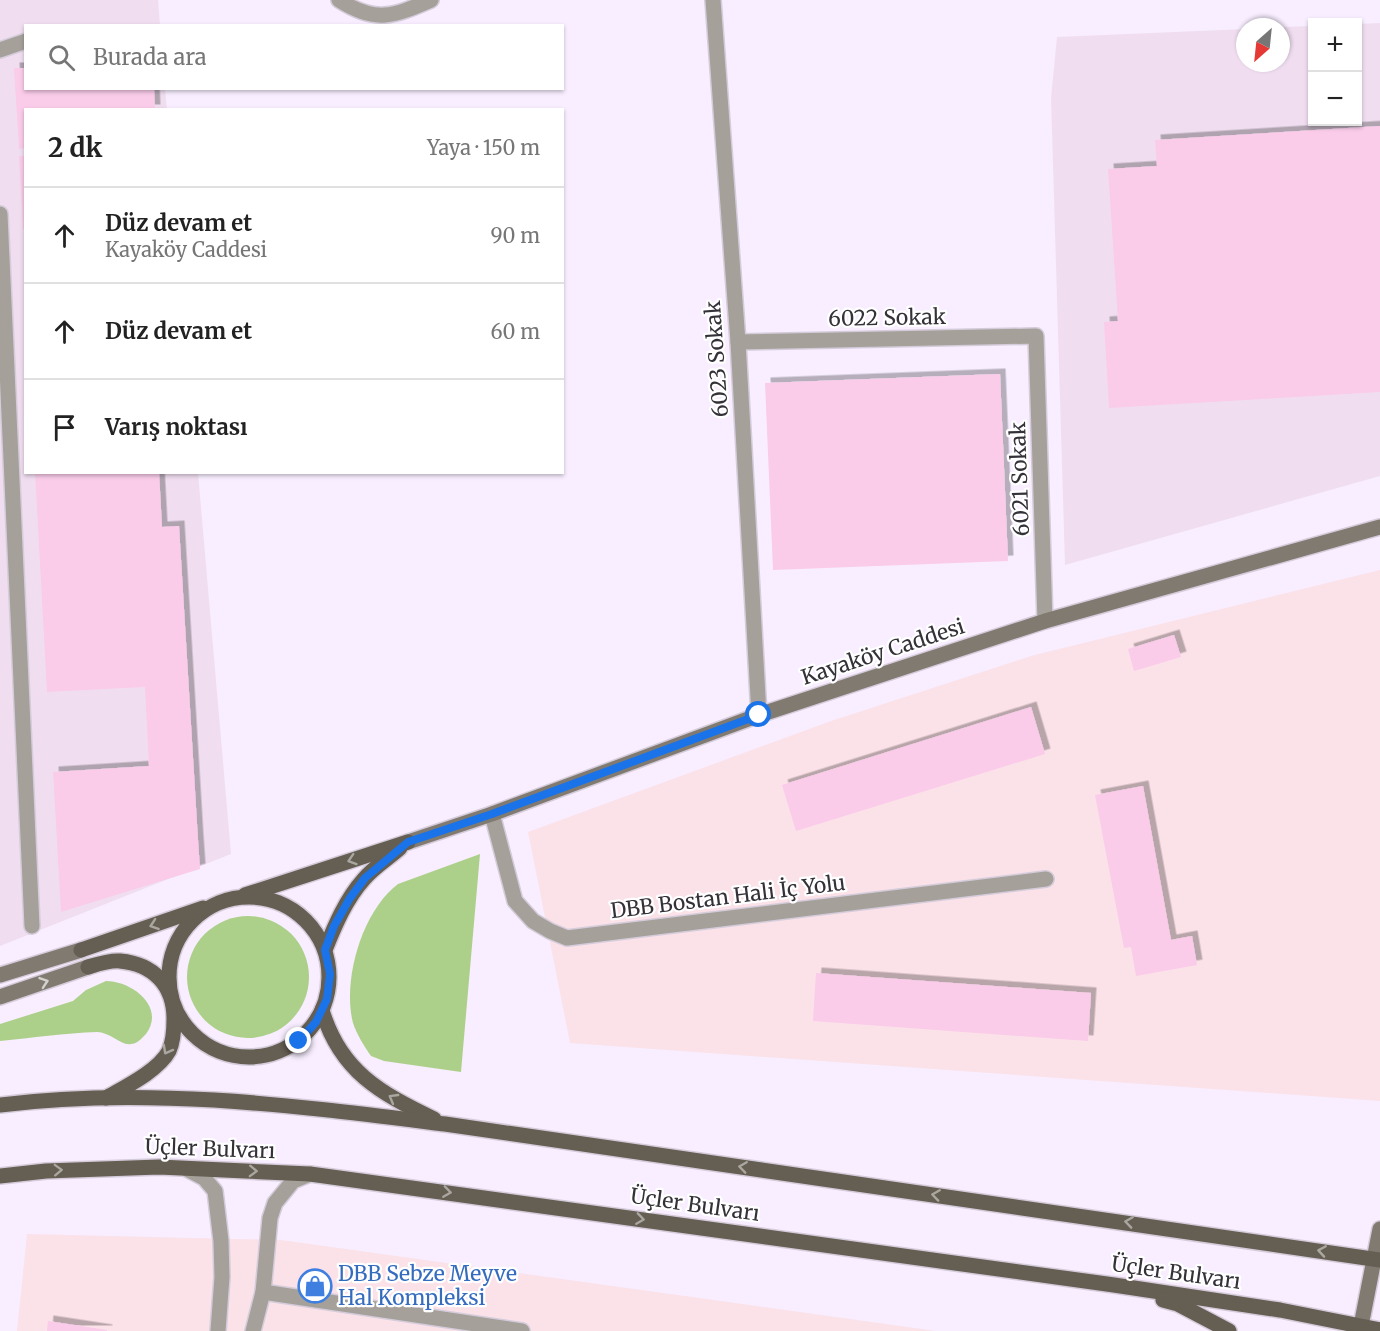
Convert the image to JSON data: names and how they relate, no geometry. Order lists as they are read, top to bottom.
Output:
{
  "streets": {
    "main road": ["Üçler Bulvarı"],
    "street": [
      "6022 Sokak",
      "6023 Sokak",
      "6021 Sokak",
      "Kayaköy Caddesi",
      "DBB Bostan Hali İç Yolu"
    ]
  },
  "crossings": [
    ["6022 Sokak", "6023 Sokak"],
    ["6022 Sokak", "6021 Sokak"],
    ["6023 Sokak", "Kayaköy Caddesi"],
    ["6021 Sokak", "Kayaköy Caddesi"],
    ["Kayaköy Caddesi", "DBB Bostan Hali İç Yolu"]
  ],
  "places": {
    "shop": ["DBB Sebze Meyve Hal Kompleksi"]
  },
  "north": "bottom left",
  "page": {
    "map_buttons": ["+", "−"],
    "search": "Burada ara",
    "heading": ["2 dk", "Yaya · 150 m"],
    "list": [
      ["Düz devam et", "Kayaköy Caddesi", "90 m"],
      ["Düz devam et", "60 m"],
      "Varış noktası"
    ]
  }
}
